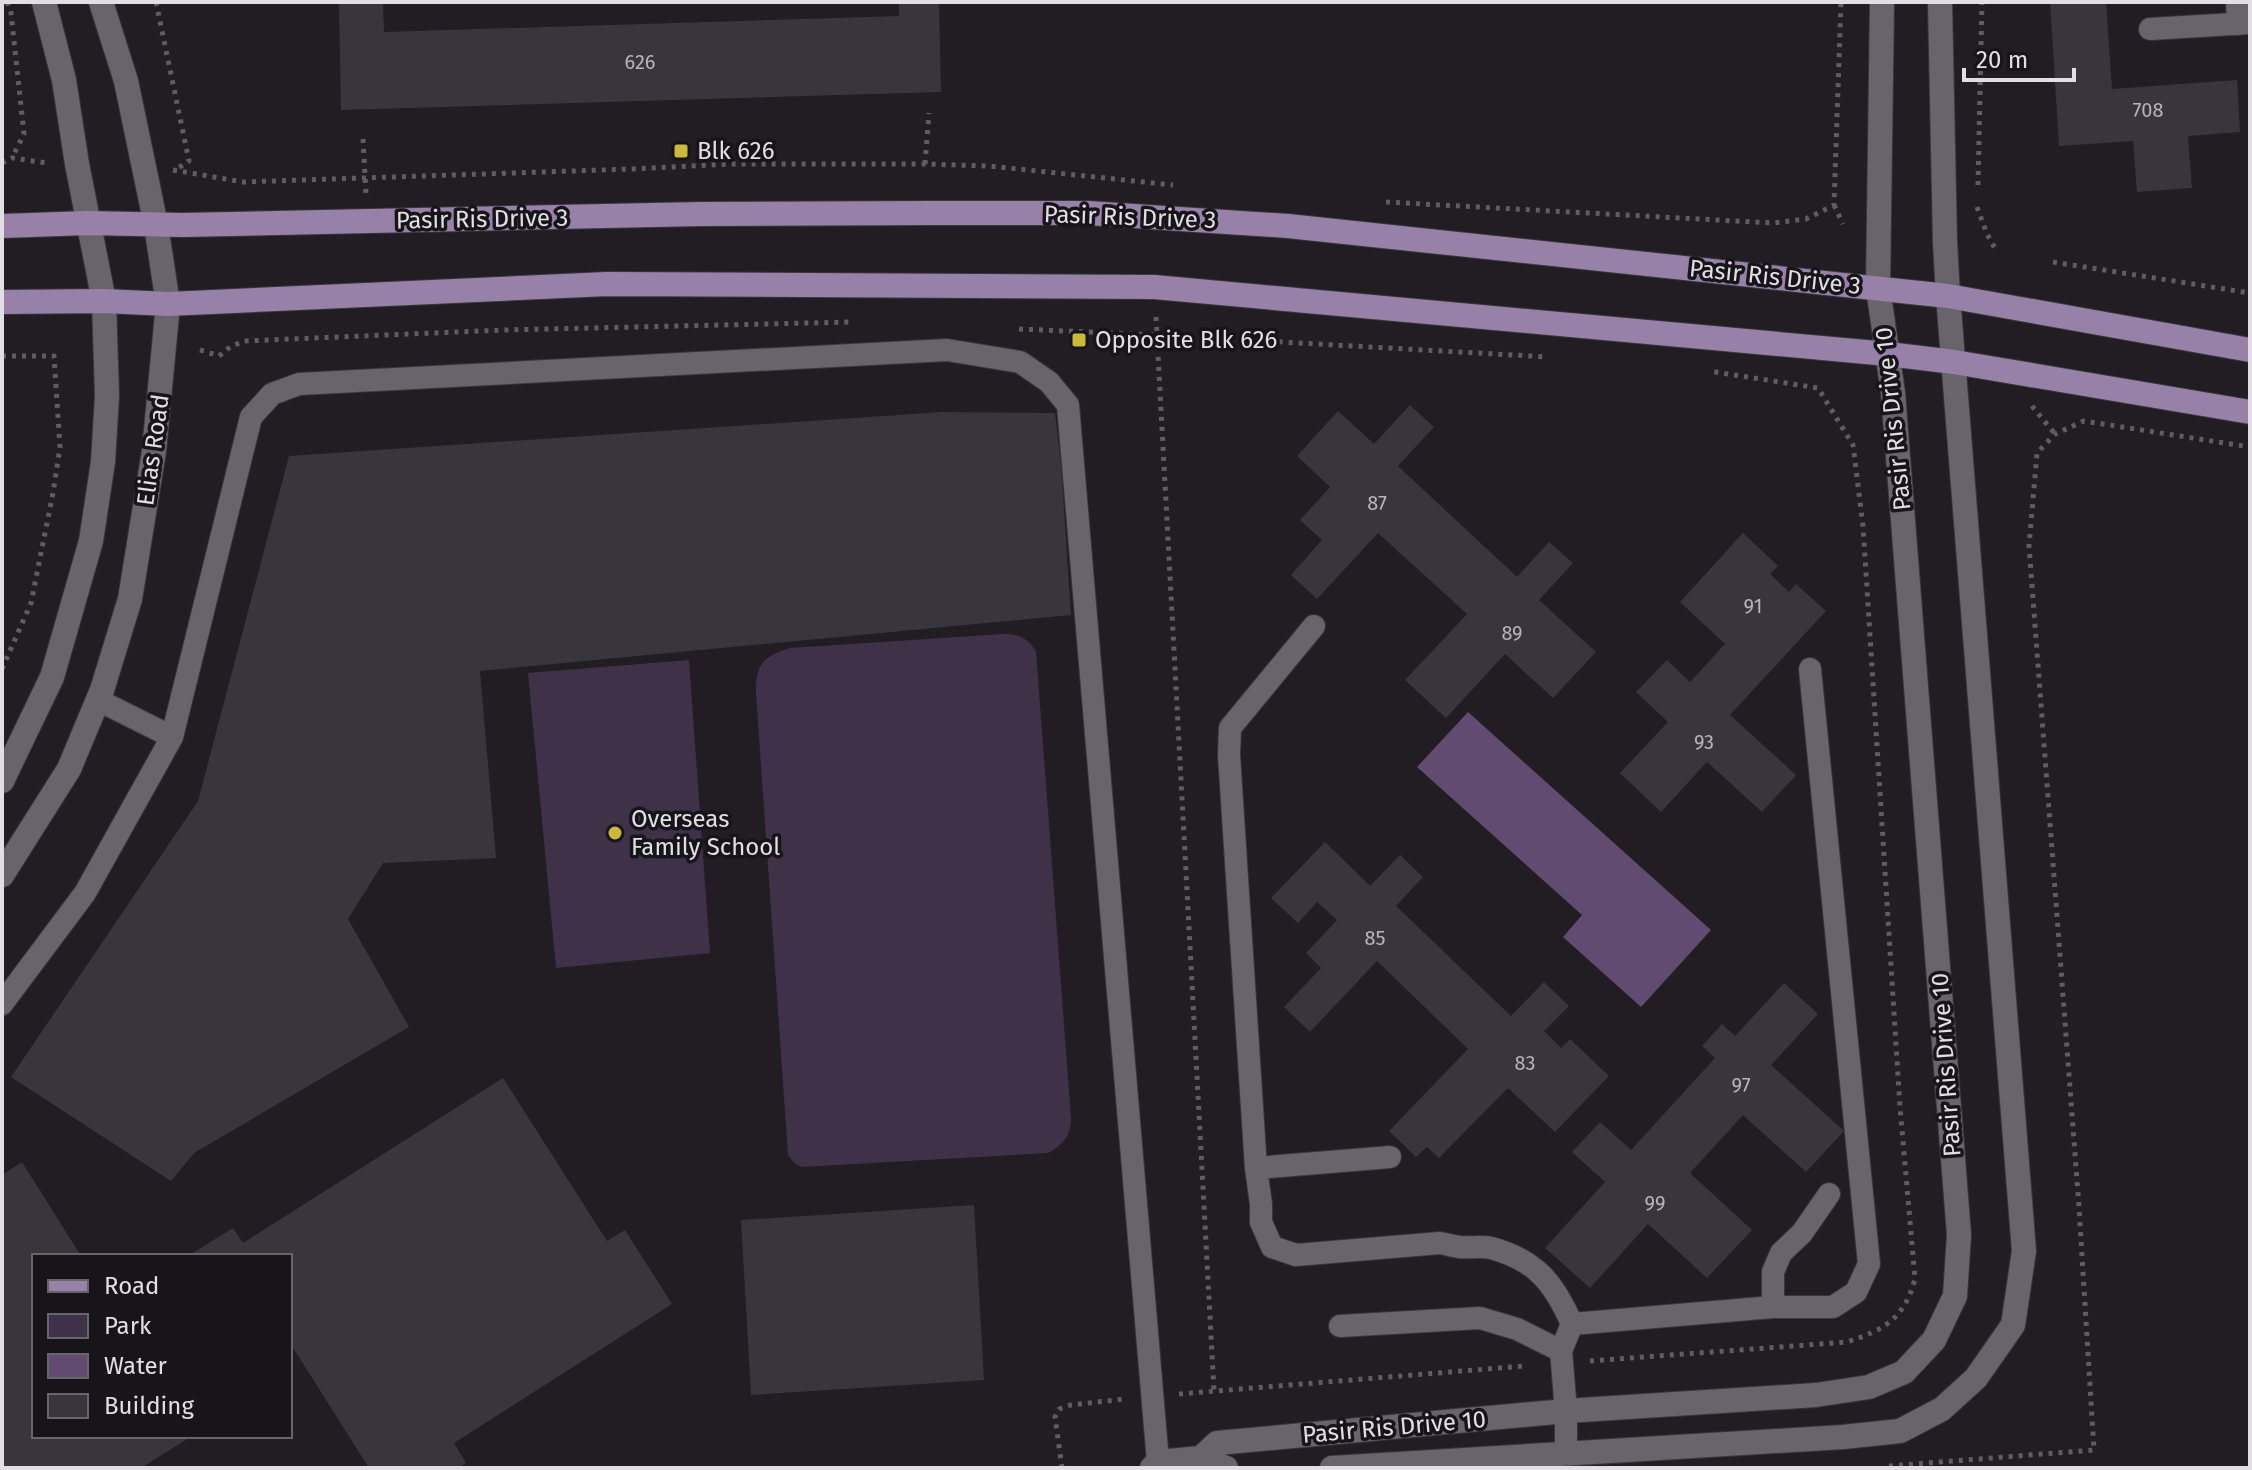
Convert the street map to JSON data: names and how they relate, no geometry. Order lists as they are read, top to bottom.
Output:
{
  "streets": {
    "main road": ["Pasir Ris Drive 3"],
    "street": ["Pasir Ris Drive 10", "Elias Road"]
  },
  "crossings": [
    ["Pasir Ris Drive 3", "Pasir Ris Drive 10"],
    ["Pasir Ris Drive 3", "Elias Road"]
  ],
  "places": {
    "transit": ["Blk 626", "Opposite Blk 626"],
    "other": ["Overseas Family School"]
  },
  "house_numbers": [
    "626",
    "708",
    "87",
    "91",
    "89",
    "93",
    "85",
    "83",
    "97",
    "99"
  ],
  "legend": [
    "Road",
    "Park",
    "Water",
    "Building"
  ],
  "scale_bar": "20 m"
}
